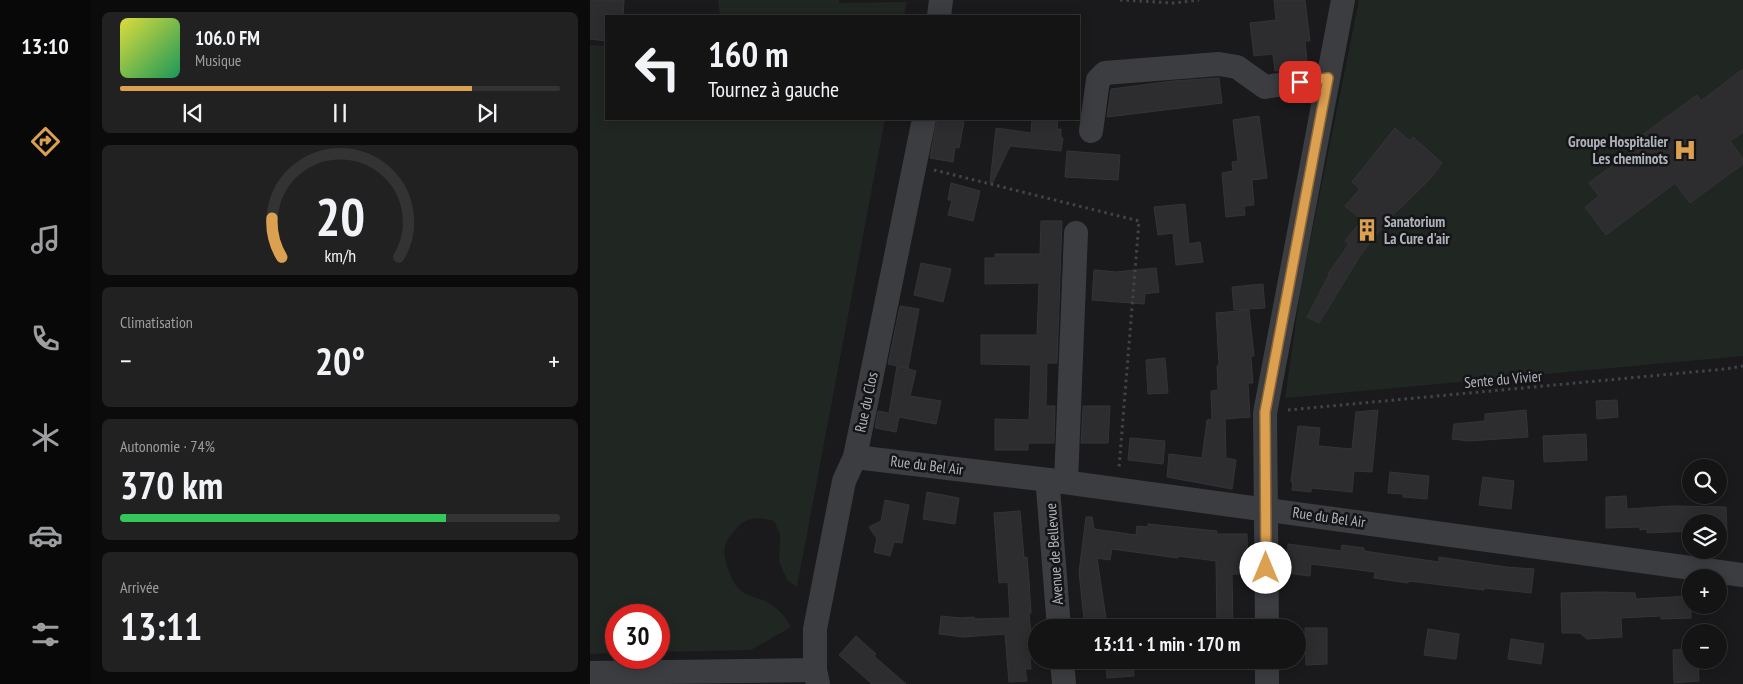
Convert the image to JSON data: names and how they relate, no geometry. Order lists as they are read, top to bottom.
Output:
{
  "streets": {
    "street": ["Rue du Clos", "Rue du Bel Air", "Avenue de Bellevue"],
    "path": ["Sente du Vivier"]
  },
  "crossings": [
    ["Rue du Clos", "Rue du Bel Air"],
    ["Rue du Bel Air", "Avenue de Bellevue"]
  ],
  "places": {
    "hospital": ["Groupe Hospitalier Les cheminots"],
    "building": ["Sanatorium La Cure d'air"]
  },
  "page": {
    "tabs": "13:10",
    "turn": ["160 m", "Tournez à gauche"],
    "song": ["106.0 FM", "Musique"],
    "tile": [
      "Climatisation",
      ["Autonomie · 74%", "370 km"],
      ["Arrivée", "13:11"]
    ],
    "heat": ["−", "20°", "+"],
    "map_buttons": ["+", "−"],
    "limit": "30",
    "trip": "13:11 · 1 min · 170 m",
    "gauge": ["20", "km/h"]
  }
}
